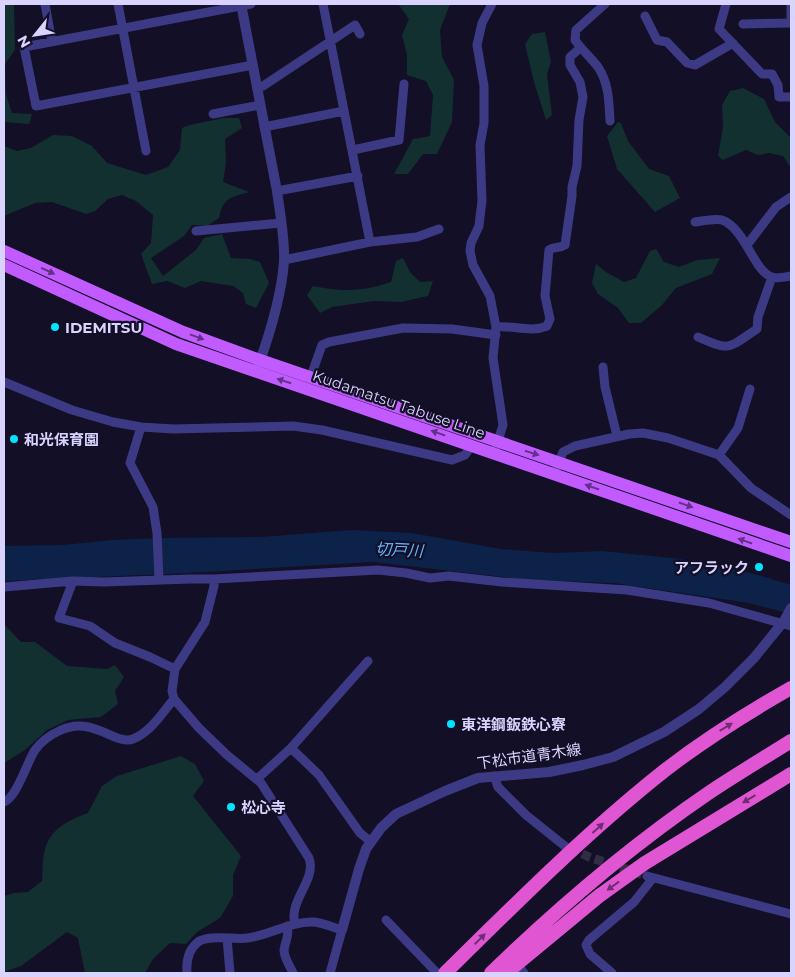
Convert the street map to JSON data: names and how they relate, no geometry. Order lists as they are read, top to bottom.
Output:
{
  "streets": {
    "main road": ["Kudamatsu Tabuse Line"],
    "street": ["下松市道青木線"]
  },
  "water": ["切戸川"],
  "places": [
    "IDEMITSU",
    "和光保育園",
    "アフラック",
    "東洋鋼鈑鉄心寮",
    "松心寺"
  ],
  "north": "bottom left"
}
